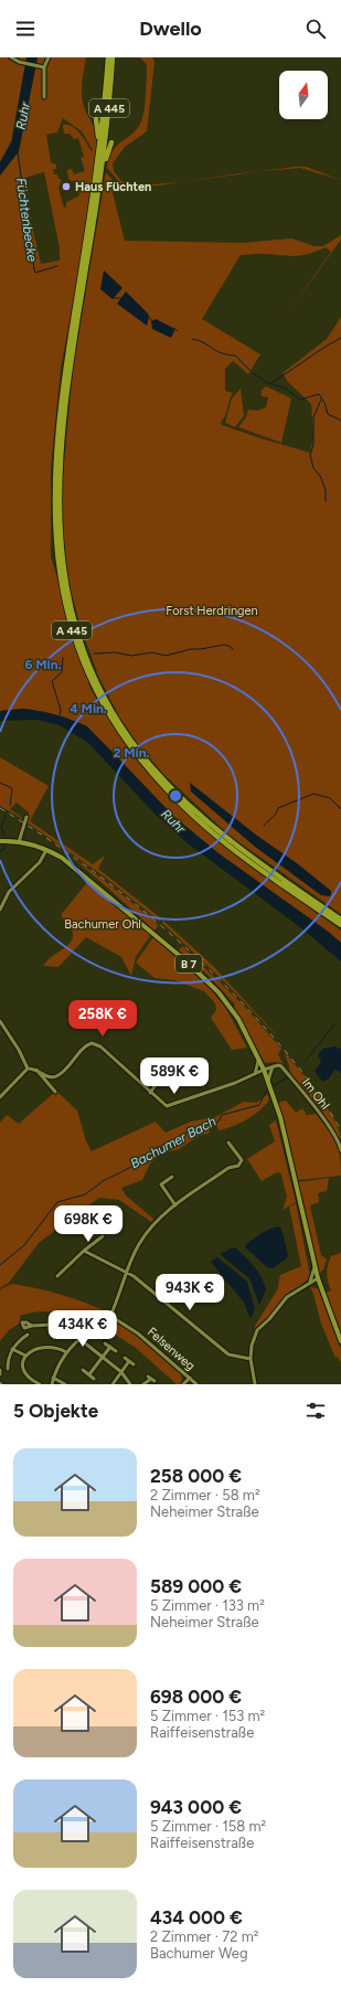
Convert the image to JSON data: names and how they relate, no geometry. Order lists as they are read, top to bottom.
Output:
{
  "streets": {
    "highway": ["A 445"],
    "main road": ["B 7"],
    "street": ["Im Ohl", "Felsenweg"]
  },
  "water": ["Ruhr", "Füchtenbecke", "Bachumer Bach"],
  "parks": ["Forst Herdringen", "Bachumer Ohl"],
  "places": ["Haus Füchten"],
  "north": "top",
  "page": {
    "header": "Dwello",
    "price": [
      "258K €",
      "589K €",
      "698K €",
      "943K €",
      "434K €"
    ],
    "heading": "5 Objekte",
    "list": [
      {
        "name": "258 000 €",
        "note": "2 Zimmer · 58 m² · Neheimer Straße"
      },
      {
        "name": "589 000 €",
        "note": "5 Zimmer · 133 m² · Neheimer Straße"
      },
      {
        "name": "698 000 €",
        "note": "5 Zimmer · 153 m² · Raiffeisenstraße"
      },
      {
        "name": "943 000 €",
        "note": "5 Zimmer · 158 m² · Raiffeisenstraße"
      },
      {
        "name": "434 000 €",
        "note": "2 Zimmer · 72 m² · Bachumer Weg"
      }
    ]
  },
  "rings": ["6 Min.", "4 Min.", "2 Min."]
}
